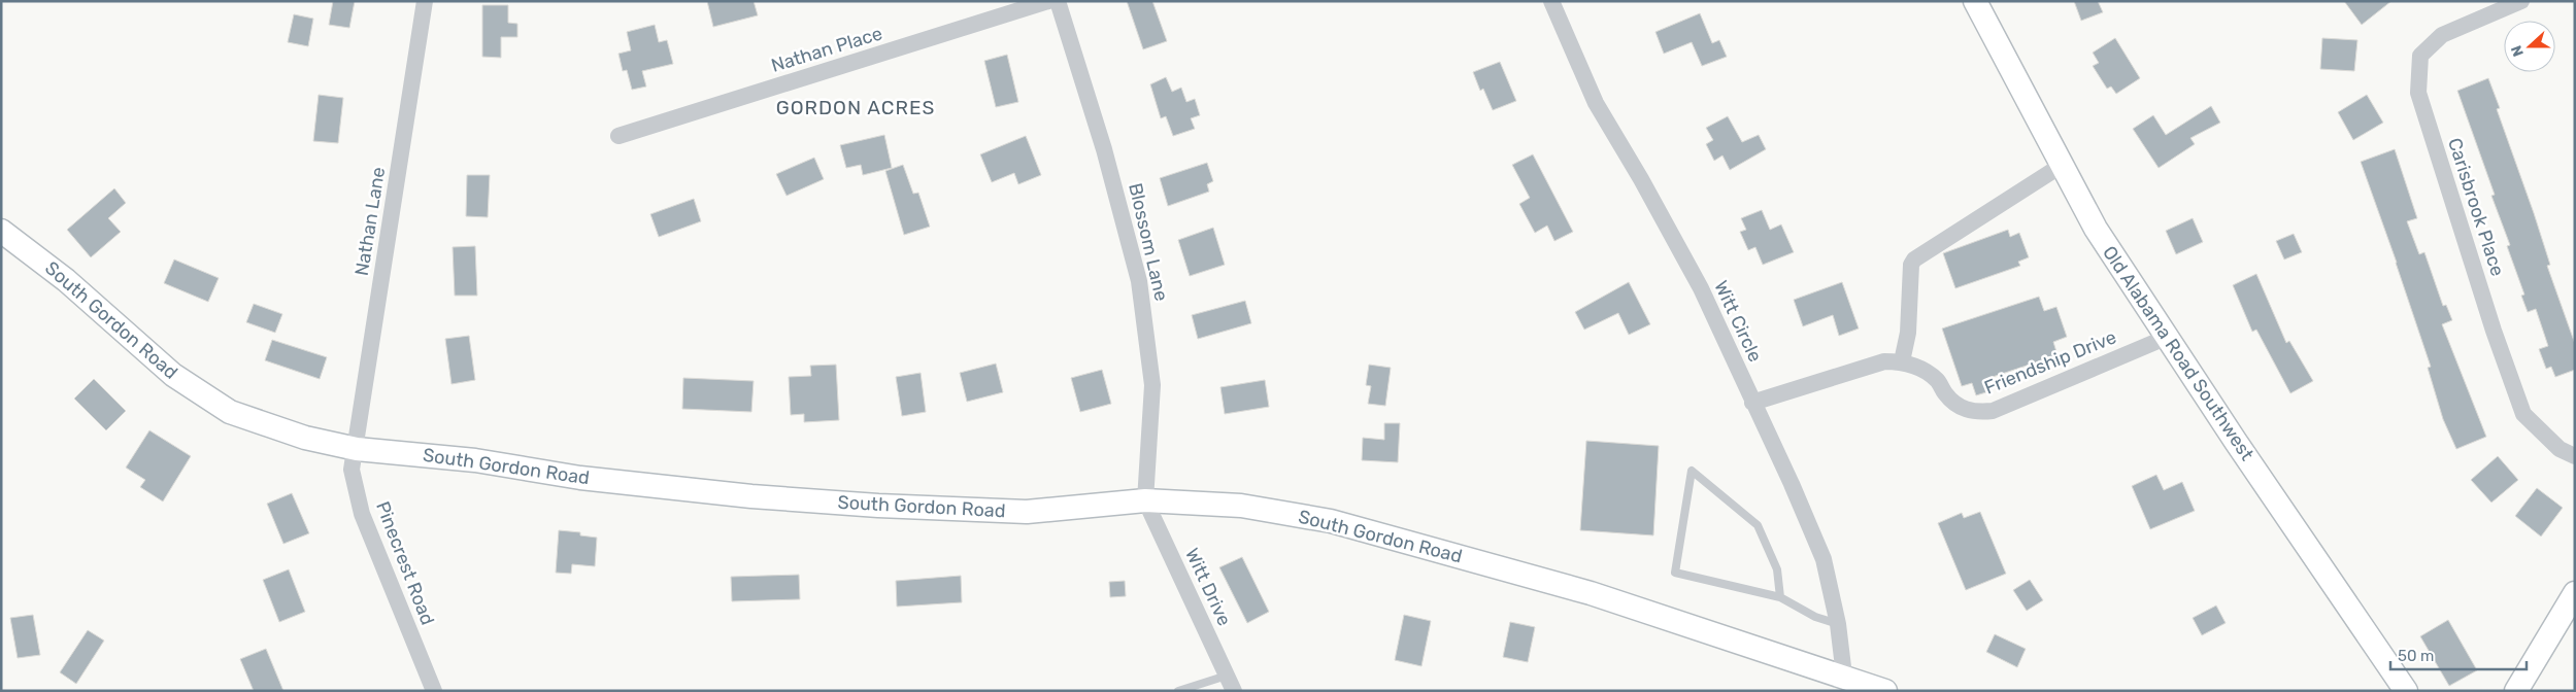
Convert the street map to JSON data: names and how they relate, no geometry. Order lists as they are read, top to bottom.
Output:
{
  "streets": {
    "street": [
      "Nathan Place",
      "Carisbrook Place",
      "Nathan Lane",
      "Blossom Lane",
      "South Gordon Road",
      "Witt Circle",
      "Old Alabama Road Southwest",
      "Friendship Drive",
      "Pinecrest Road",
      "Witt Drive"
    ]
  },
  "crossings": [
    ["Nathan Lane", "South Gordon Road"],
    ["Nathan Lane", "Pinecrest Road"],
    ["Blossom Lane", "South Gordon Road"],
    ["Blossom Lane", "Witt Drive"],
    ["South Gordon Road", "Witt Circle"],
    ["South Gordon Road", "Pinecrest Road"],
    ["South Gordon Road", "Witt Drive"],
    ["Witt Circle", "Friendship Drive"],
    ["Old Alabama Road Southwest", "Friendship Drive"]
  ],
  "districts": ["GORDON ACRES"],
  "scale_bar": "50 m",
  "north": "left"
}
